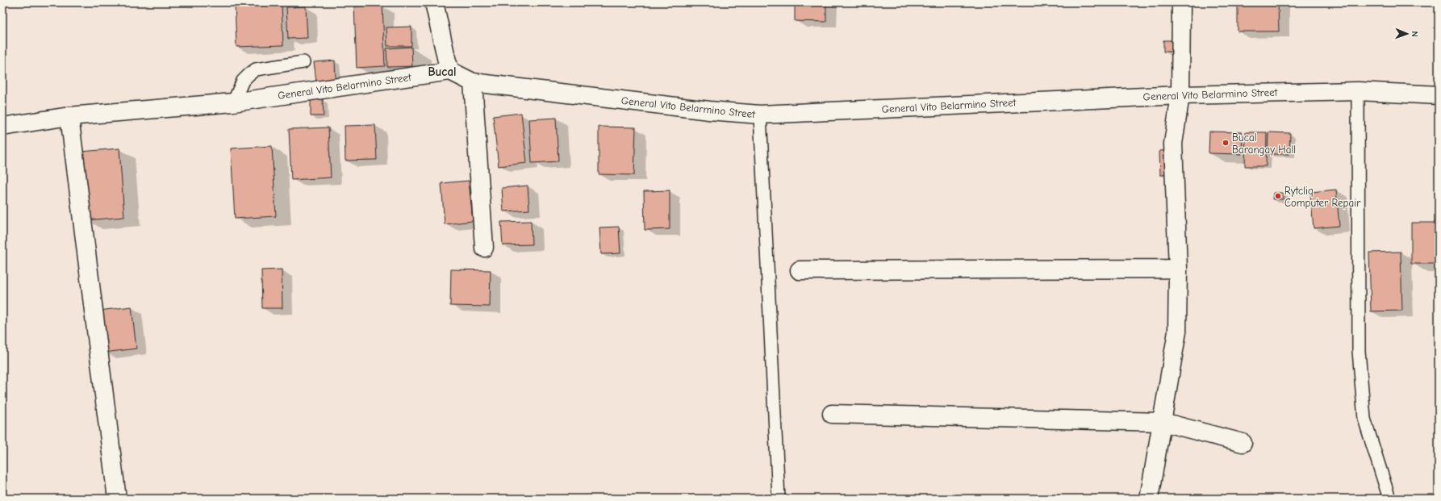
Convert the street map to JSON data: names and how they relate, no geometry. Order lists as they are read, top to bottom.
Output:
{
  "streets": {
    "street": ["General Vito Belarmino Street"]
  },
  "districts": ["Bucal"],
  "places": ["Bucal Barangay Hall", "Rytcliq Computer Repair"],
  "north": "right"
}
